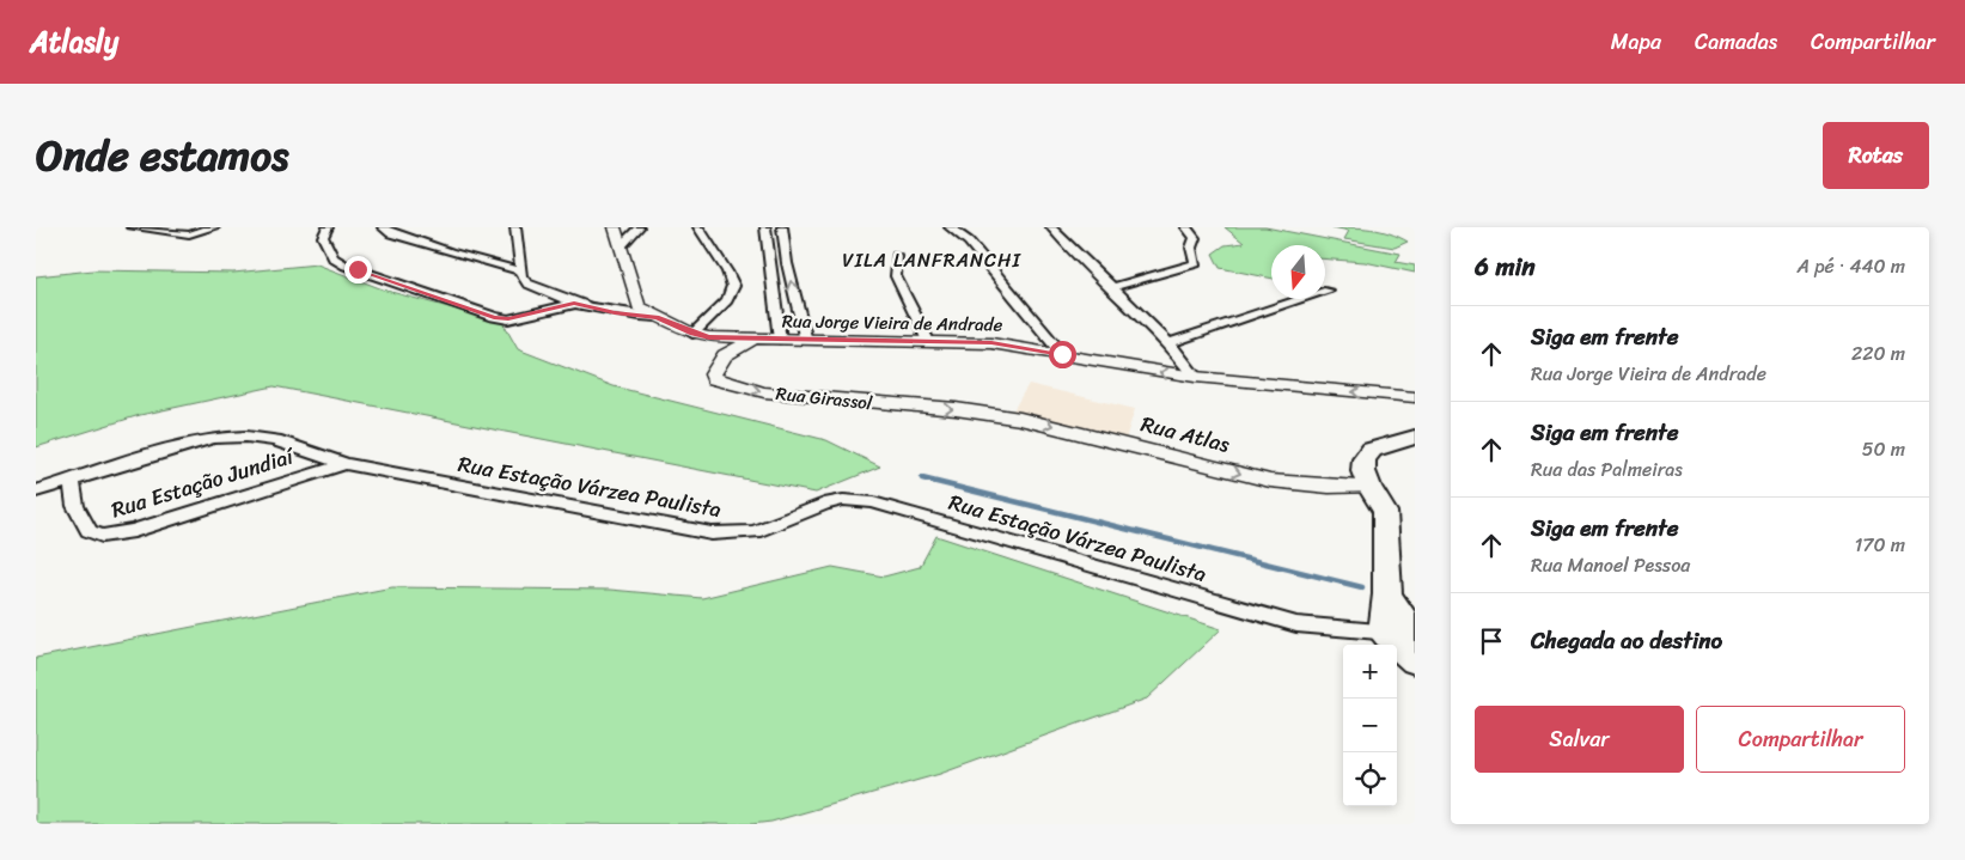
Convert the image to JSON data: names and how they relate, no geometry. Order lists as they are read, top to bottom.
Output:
{
  "streets": {
    "street": [
      "Rua Jorge Vieira de Andrade",
      "Rua Girassol",
      "Rua Atlas",
      "Rua Estação Jundiaí",
      "Rua Estação Várzea Paulista"
    ]
  },
  "crossings": [
    ["Rua Jorge Vieira de Andrade", "Rua Girassol"],
    ["Rua Girassol", "Rua Atlas"],
    ["Rua Estação Jundiaí", "Rua Estação Várzea Paulista"]
  ],
  "one_way": ["Rua Girassol", "Rua Atlas"],
  "districts": ["VILA LANFRANCHI"],
  "north": "bottom",
  "page": {
    "header": "Atlasly",
    "nav": ["Mapa", "Camadas", "Compartilhar"],
    "title": "Onde estamos",
    "buttons": [
      "Rotas",
      ["Salvar", "Compartilhar"]
    ],
    "heading": ["6 min", "A pé · 440 m"],
    "list": [
      ["Siga em frente", "Rua Jorge Vieira de Andrade", "220 m"],
      ["Siga em frente", "Rua das Palmeiras", "50 m"],
      ["Siga em frente", "Rua Manoel Pessoa", "170 m"],
      "Chegada ao destino"
    ],
    "map_buttons": ["+", "−"]
  }
}
